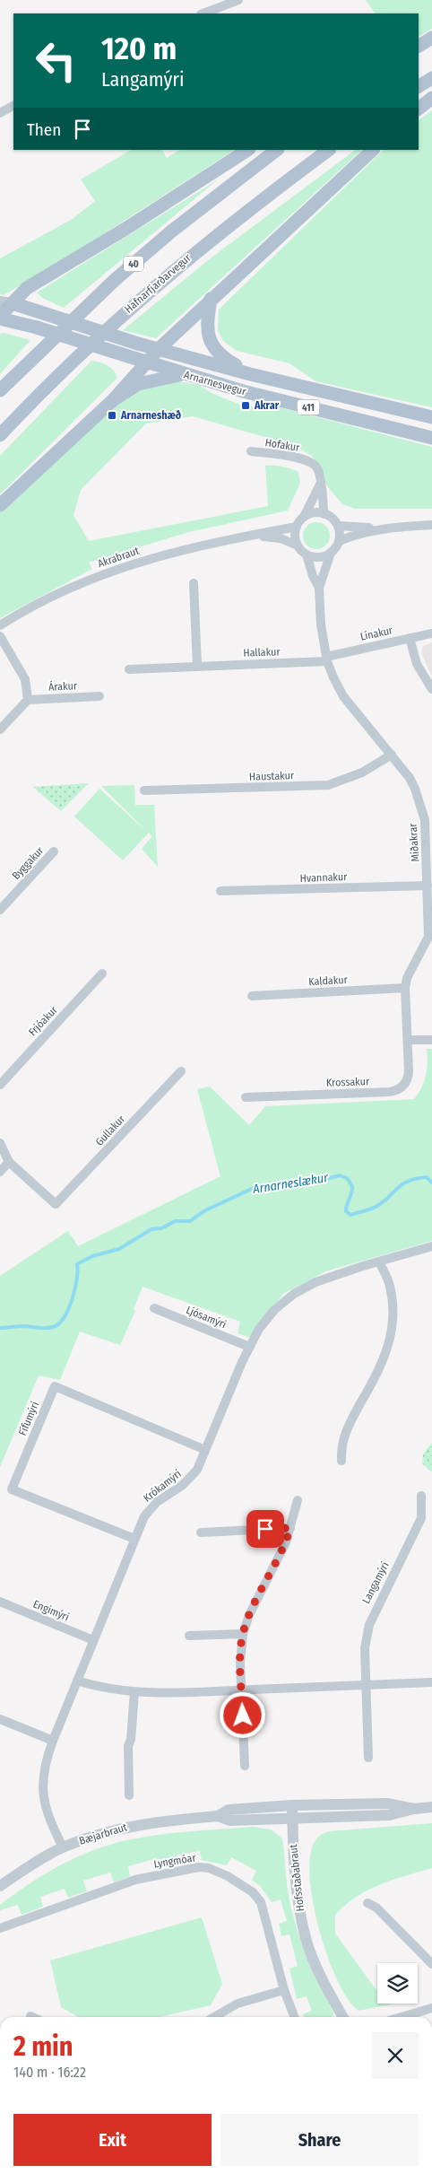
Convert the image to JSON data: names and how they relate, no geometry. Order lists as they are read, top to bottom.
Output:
{
  "streets": {
    "main road": [
      "40",
      "Hafnarfjarðarvegur",
      "Arnarnesvegur",
      "411"
    ],
    "street": [
      "Hofakur",
      "Akrabraut",
      "Línakur",
      "Hallakur",
      "Árakur",
      "Haustakur",
      "Miðakrar",
      "Byggakur",
      "Hvannakur",
      "Kaldakur",
      "Frjóakur",
      "Krossakur",
      "Gullakur",
      "Ljósamýri",
      "Fífumýri",
      "Krókamýri",
      "Langamýri",
      "Engimýri",
      "Bæjarbraut",
      "Lyngmóar",
      "Hofsstaðabraut"
    ]
  },
  "crossings": [
    ["Hofakur", "Akrabraut"],
    ["Hofakur", "Miðakrar"],
    ["Akrabraut", "Miðakrar"],
    ["Línakur", "Hallakur"],
    ["Línakur", "Miðakrar"],
    ["Hallakur", "Miðakrar"],
    ["Haustakur", "Miðakrar"],
    ["Miðakrar", "Hvannakur"],
    ["Miðakrar", "Kaldakur"],
    ["Miðakrar", "Krossakur"],
    ["Ljósamýri", "Krókamýri"],
    ["Fífumýri", "Krókamýri"],
    ["Krókamýri", "Engimýri"],
    ["Krókamýri", "Bæjarbraut"],
    ["Bæjarbraut", "Hofsstaðabraut"]
  ],
  "water": ["Arnarneslækur"],
  "places": {
    "transit": ["Akrar", "Arnarneshæð"]
  },
  "page": {
    "turn": ["120 m", "Langamýri"],
    "then": "Then",
    "heading": ["2 min", "140 m · 16:22"],
    "buttons": ["Exit", "Share"]
  }
}
